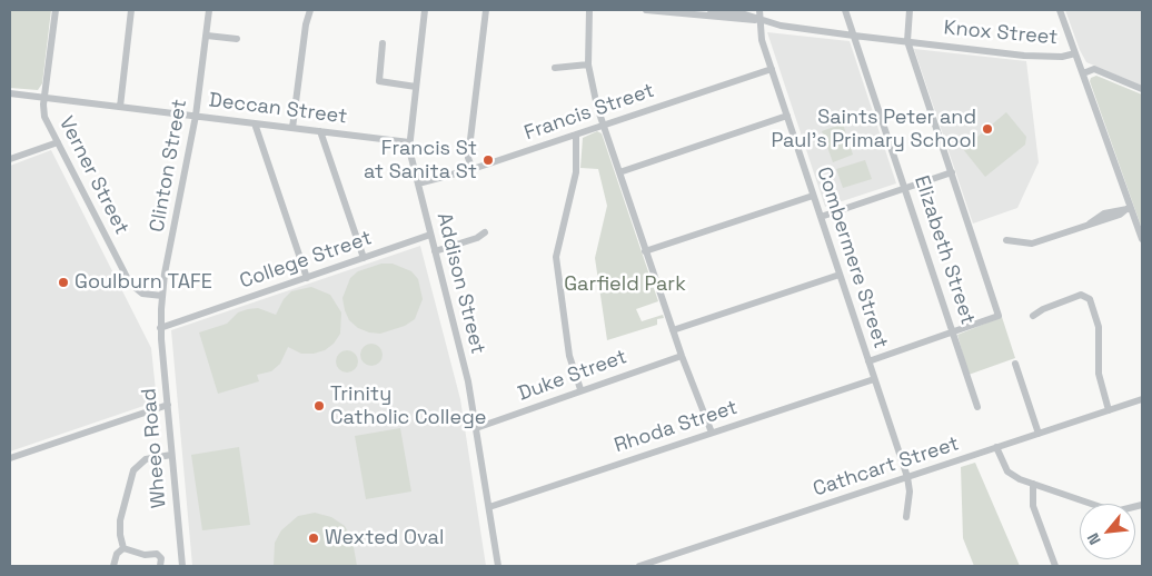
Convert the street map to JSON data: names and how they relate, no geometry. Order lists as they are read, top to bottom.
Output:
{
  "streets": {
    "street": [
      "Knox Street",
      "Deccan Street",
      "Francis Street",
      "Clinton Street",
      "Verner Street",
      "Elizabeth Street",
      "Combermere Street",
      "College Street",
      "Addison Street",
      "Duke Street",
      "Rhoda Street",
      "Wheeo Road",
      "Cathcart Street"
    ]
  },
  "crossings": [
    ["Knox Street", "Elizabeth Street"],
    ["Knox Street", "Combermere Street"],
    ["Deccan Street", "Clinton Street"],
    ["Deccan Street", "Verner Street"],
    ["Deccan Street", "Addison Street"],
    ["Francis Street", "Combermere Street"],
    ["Francis Street", "Addison Street"],
    ["Clinton Street", "Verner Street"],
    ["Clinton Street", "College Street"],
    ["Clinton Street", "Wheeo Road"],
    ["Combermere Street", "Rhoda Street"],
    ["Combermere Street", "Cathcart Street"],
    ["College Street", "Addison Street"],
    ["College Street", "Wheeo Road"],
    ["Addison Street", "Duke Street"],
    ["Addison Street", "Rhoda Street"]
  ],
  "parks": ["Garfield Park"],
  "places": [
    "Saints Peter and Paul's Primary School",
    "Francis St at Sanita St",
    "Goulburn TAFE",
    "Trinity Catholic College",
    "Wexted Oval"
  ],
  "north": "bottom left"
}
